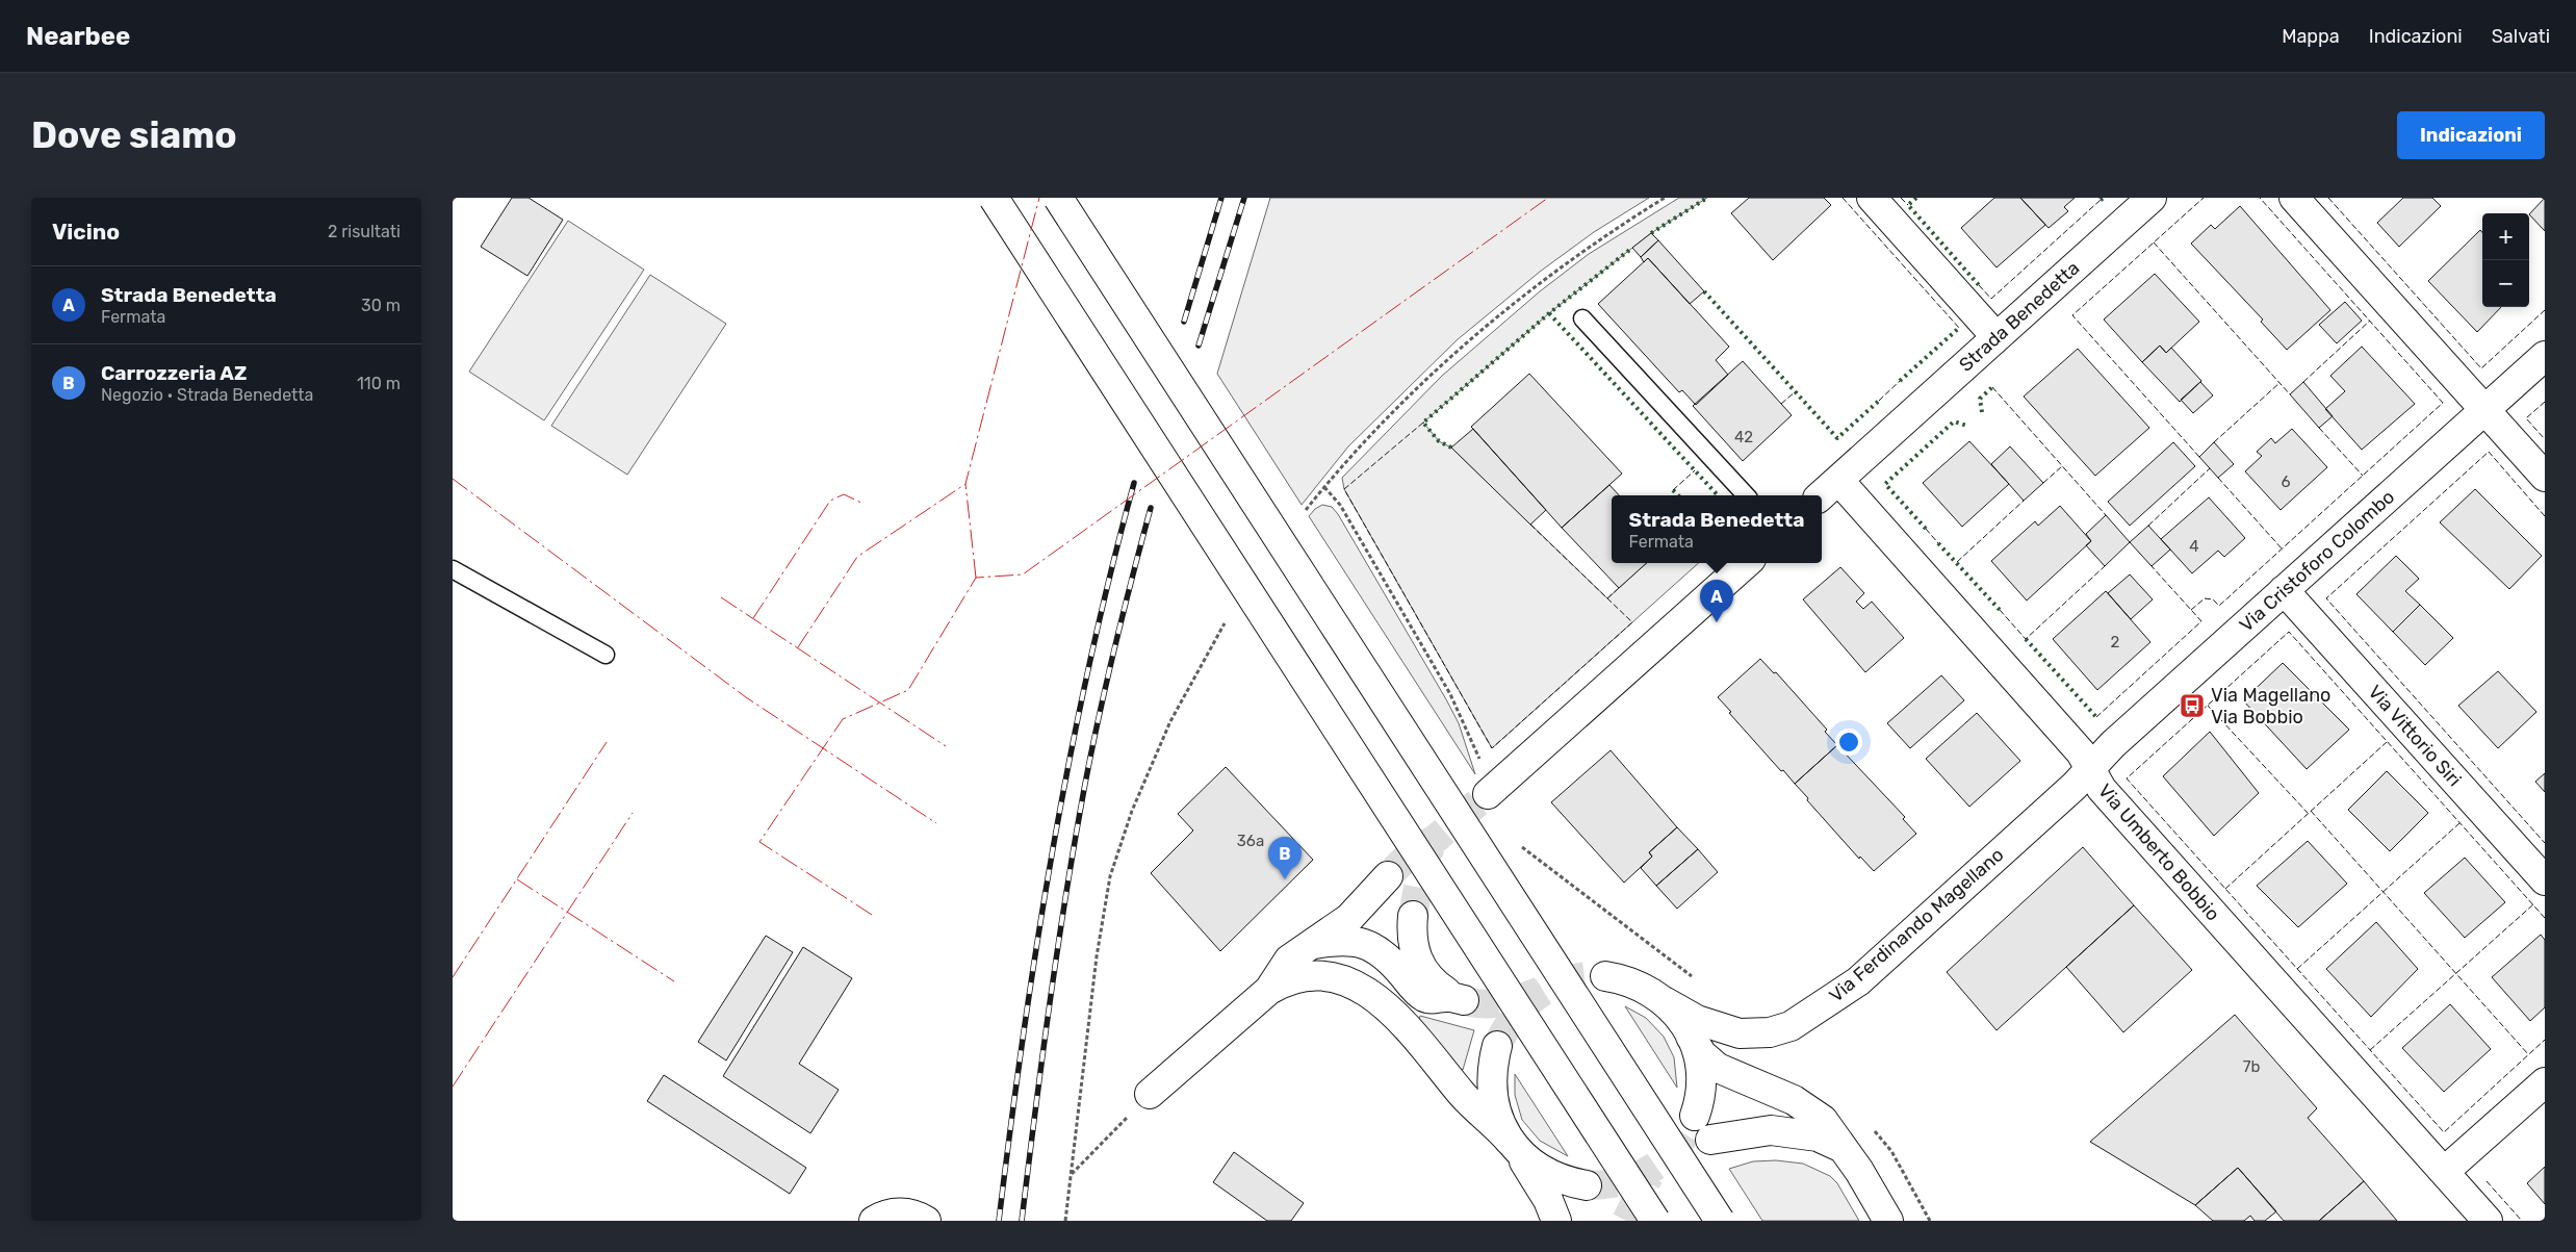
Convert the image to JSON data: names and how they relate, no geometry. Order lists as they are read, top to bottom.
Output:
{
  "streets": {
    "main road": [
      "Strada Benedetta",
      "Via Cristoforo Colombo",
      "Via Vittorio Siri",
      "Via Umberto Bobbio",
      "Via Ferdinando Magellano"
    ]
  },
  "crossings": [
    ["Strada Benedetta", "Via Umberto Bobbio"],
    ["Via Cristoforo Colombo", "Via Vittorio Siri"],
    ["Via Cristoforo Colombo", "Via Umberto Bobbio"],
    ["Via Cristoforo Colombo", "Via Ferdinando Magellano"],
    ["Via Umberto Bobbio", "Via Ferdinando Magellano"]
  ],
  "places": {
    "bus stop": ["Via Magellano Via Bobbio"]
  },
  "house_numbers": [
    "42",
    "6",
    "4",
    "2",
    "36a",
    "7b"
  ],
  "page": {
    "header": "Nearbee",
    "nav": ["Mappa", "Indicazioni", "Salvati"],
    "buttons": "Indicazioni",
    "title": "Dove siamo",
    "heading": ["Vicino", "2 risultati"],
    "map_buttons": ["+", "−"],
    "list": [
      {
        "mark": "A",
        "name": "Strada Benedetta",
        "note": "Fermata",
        "value": "30 m"
      },
      {
        "mark": "B",
        "name": "Carrozzeria AZ",
        "note": "Negozio · Strada Benedetta",
        "value": "110 m"
      }
    ],
    "popup": ["Strada Benedetta", "Fermata"],
    "pins": ["A", "B"]
  }
}
